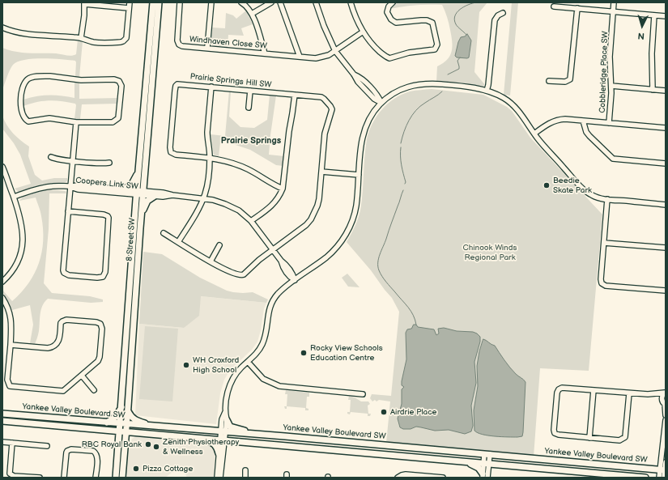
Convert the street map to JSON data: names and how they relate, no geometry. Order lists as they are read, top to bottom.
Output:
{
  "streets": {
    "main road": ["8 Street SW", "Yankee Valley Boulevard SW"],
    "street": [
      "Windhaven Close SW",
      "Cobbleridge Place SW",
      "Prairie Springs Hill SW",
      "Coopers Link SW"
    ]
  },
  "crossings": [
    ["Coopers Link SW", "8 Street SW"],
    ["8 Street SW", "Yankee Valley Boulevard SW"]
  ],
  "districts": ["Prairie Springs"],
  "parks": ["Chinook Winds Regional Park"],
  "places": [
    "Beedie Skate Park",
    "Rocky View Schools Education Centre",
    "WH Croxford High School",
    "Airdrie Place",
    "RBC Royal Bank",
    "Zenith Physiotherapy & Wellness",
    "Pizza Cottage"
  ],
  "north": "bottom"
}
